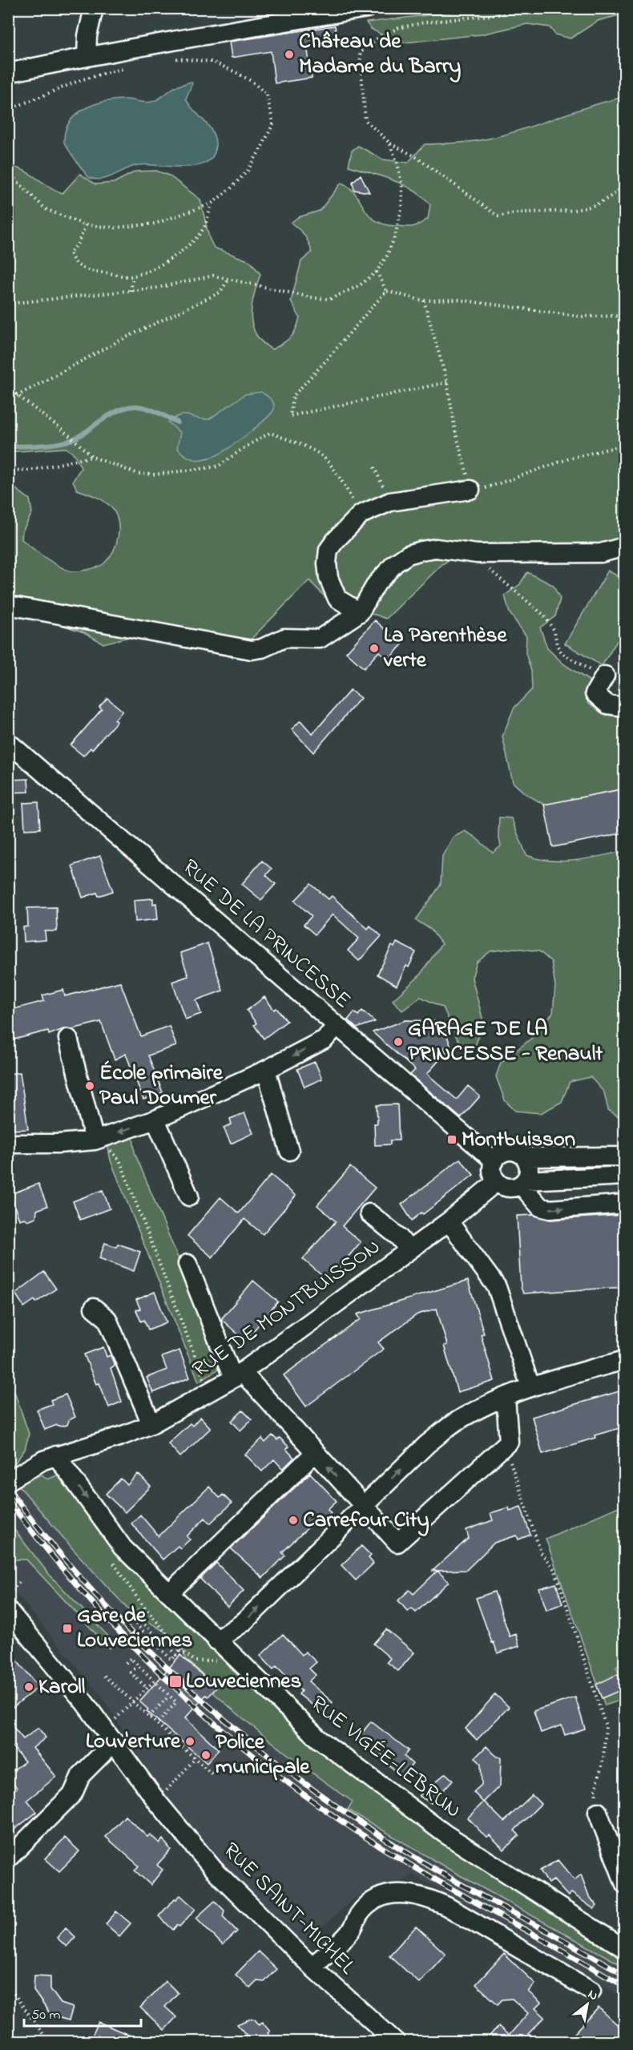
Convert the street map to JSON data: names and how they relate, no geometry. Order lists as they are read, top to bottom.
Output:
{
  "streets": {
    "street": [
      "RUE DE LA PRINCESSE",
      "RUE DE MONTBUISSON",
      "RUE VIGÉE-LEBRUN",
      "RUE SAINT-MICHEL"
    ]
  },
  "crossings": [
    ["RUE DE LA PRINCESSE", "RUE DE MONTBUISSON"],
    ["RUE DE MONTBUISSON", "RUE VIGÉE-LEBRUN"]
  ],
  "places": {
    "other": [
      "Château de Madame du Barry",
      "La Parenthèse verte",
      "GARAGE DE LA PRINCESSE - Renault",
      "École primaire Paul Doumer",
      "Carrefour City",
      "Karoll",
      "Louv'erture",
      "Police municipale"
    ],
    "transit": ["Montbuisson", "Gare de Louveciennes", "Louveciennes"]
  },
  "scale_bar": "50 m",
  "north": "top right"
}
